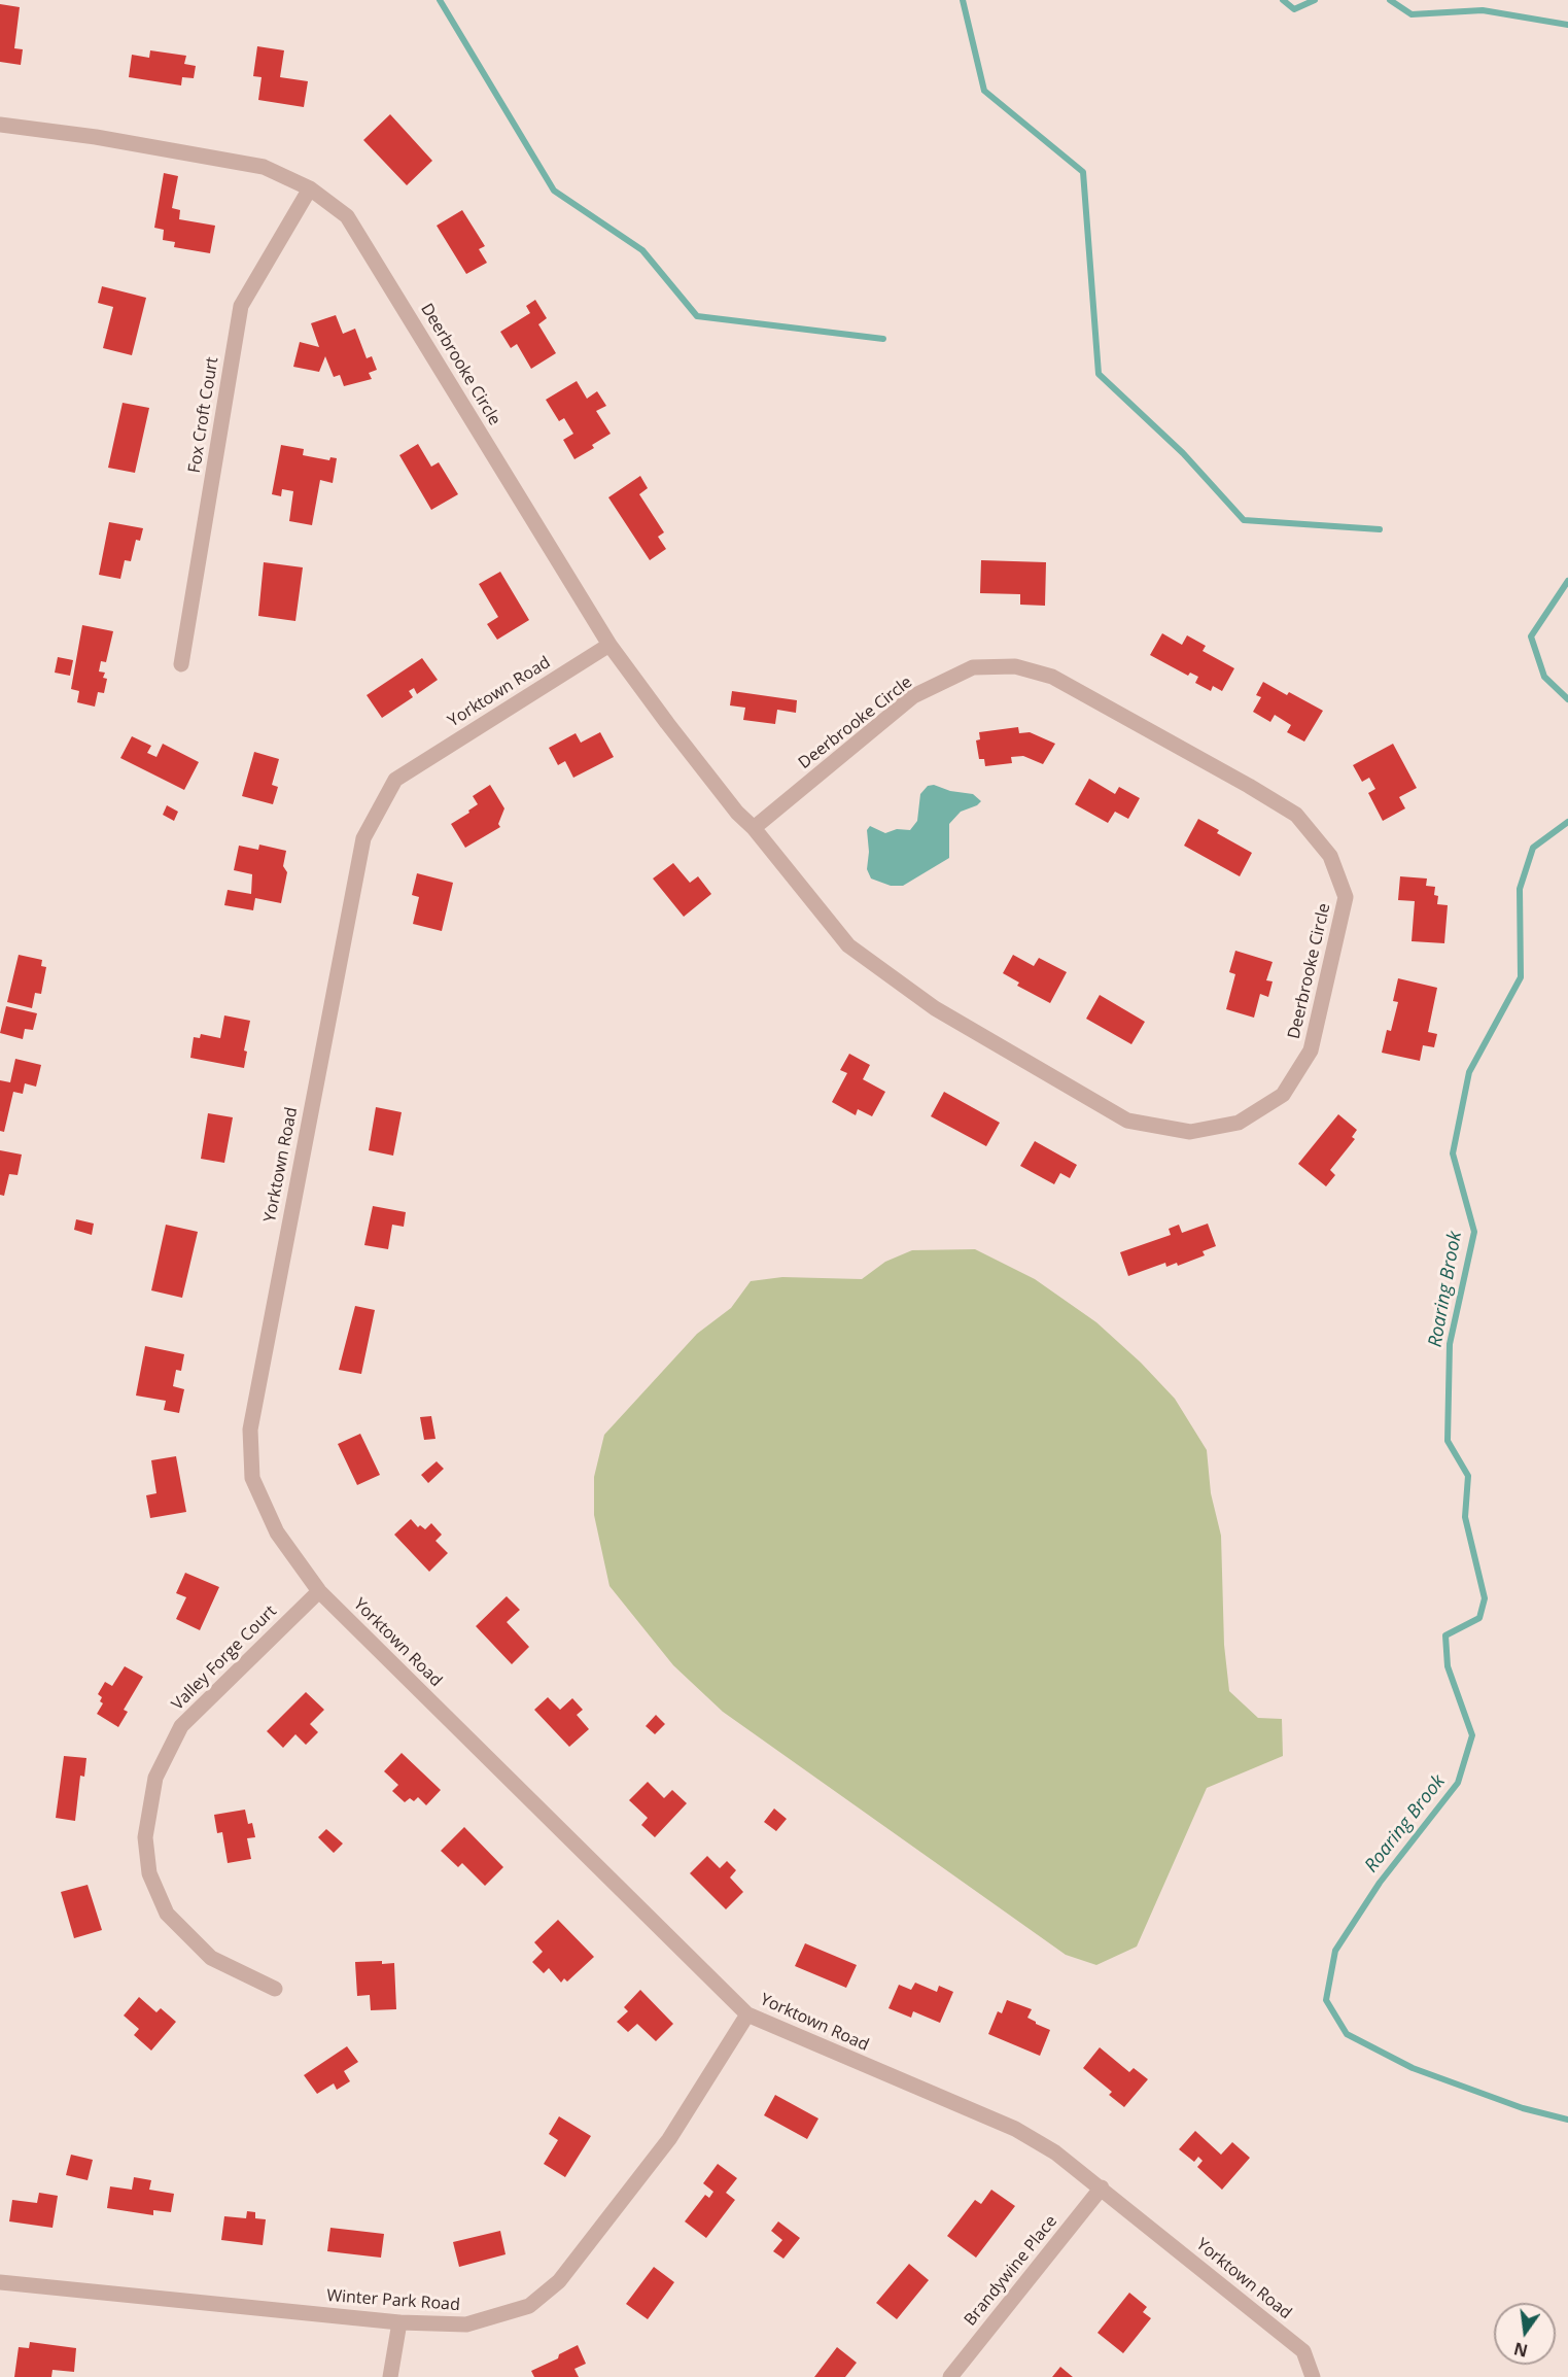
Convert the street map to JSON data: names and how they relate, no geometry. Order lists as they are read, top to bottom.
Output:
{
  "streets": {
    "street": [
      "Deerbrooke Circle",
      "Fox Croft Court",
      "Yorktown Road",
      "Valley Forge Court",
      "Brandywine Place",
      "Winter Park Road"
    ]
  },
  "crossings": [
    ["Deerbrooke Circle", "Fox Croft Court"],
    ["Deerbrooke Circle", "Yorktown Road"],
    ["Yorktown Road", "Valley Forge Court"],
    ["Yorktown Road", "Brandywine Place"],
    ["Yorktown Road", "Winter Park Road"]
  ],
  "water": ["Roaring Brook"],
  "north": "bottom"
}
